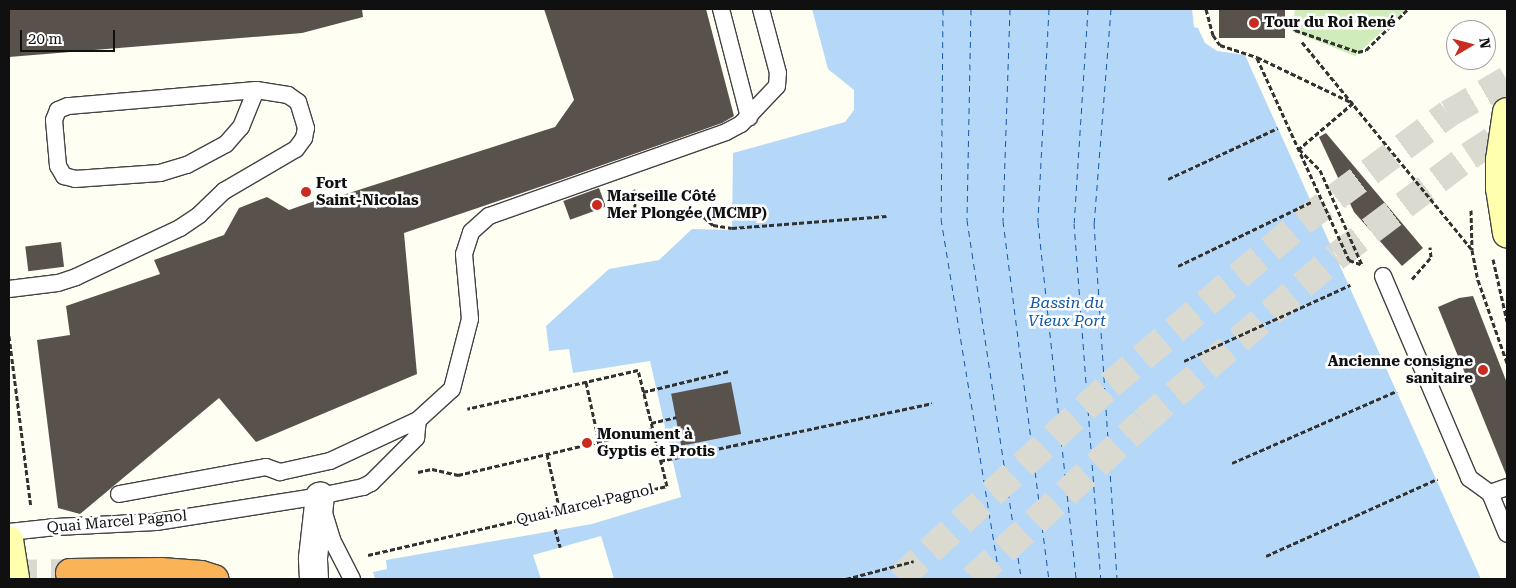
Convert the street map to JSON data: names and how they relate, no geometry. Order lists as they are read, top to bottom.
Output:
{
  "streets": {
    "lane": ["Quai Marcel Pagnol"]
  },
  "water": ["Bassin du Vieux Port"],
  "places": [
    "Tour du Roi René",
    "Fort Saint-Nicolas",
    "Marseille Côté Mer Plongée (MCMP)",
    "Ancienne consigne sanitaire",
    "Monument à Gyptis et Protis"
  ],
  "scale_bar": "20 m",
  "north": "right"
}
